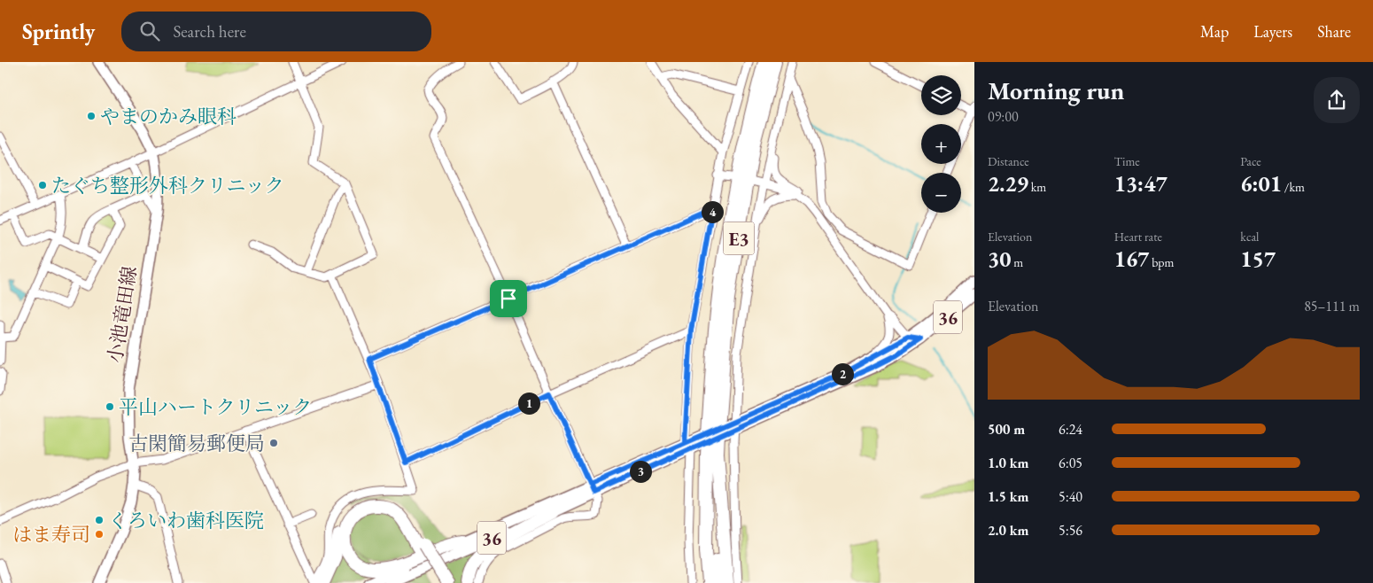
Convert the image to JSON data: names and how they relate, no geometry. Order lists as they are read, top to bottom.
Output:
{
  "streets": {
    "highway": ["E3"],
    "main road": ["小池竜田線", "36"]
  },
  "places": [
    "やまのかみ眼科",
    "たぐち整形外科クリニック",
    "平山ハートクリニック",
    "古閑簡易郵便局",
    "くろいわ歯科医院",
    "はま寿司"
  ],
  "page": {
    "header": "Sprintly",
    "search": "Search here",
    "nav": ["Map", "Layers", "Share"],
    "heading": ["Morning run", "09:00"],
    "map_buttons": ["+", "−"],
    "stats": [
      ["Distance", "2.29 km"],
      ["Time", "13:47"],
      ["Pace", "6:01 /km"],
      ["Elevation", "30 m"],
      ["Heart rate", "167 bpm"],
      ["kcal", "157"]
    ],
    "pins": [
      "4",
      "2",
      "1",
      "3"
    ],
    "chart": ["Elevation", "85–111 m"],
    "list": [
      {
        "name": "500 m",
        "note": "6:24"
      },
      {
        "name": "1.0 km",
        "note": "6:05"
      },
      {
        "name": "1.5 km",
        "note": "5:40"
      },
      {
        "name": "2.0 km",
        "note": "5:56"
      }
    ]
  }
}
